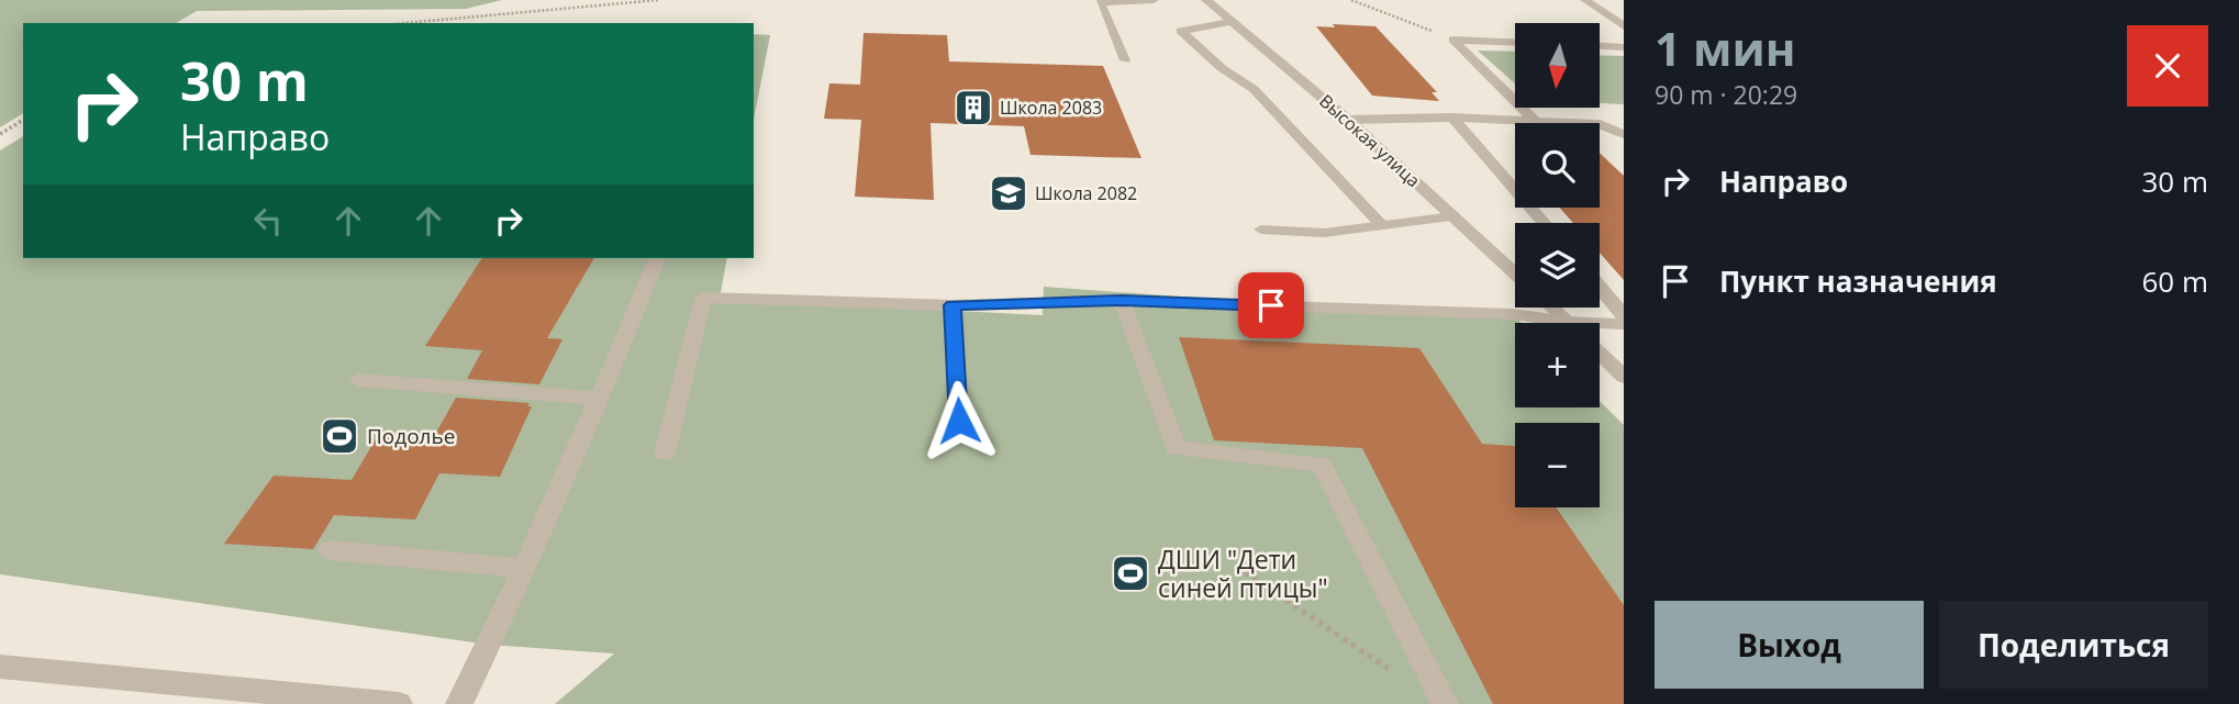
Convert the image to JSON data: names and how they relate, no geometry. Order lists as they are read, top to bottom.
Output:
{
  "streets": {
    "street": ["Высокая улица"]
  },
  "places": {
    "building": ["Школа 2083"],
    "school or university": ["Школа 2082"],
    "sports": ["Подолье", "ДШИ \"Дети синей птицы\""]
  },
  "north": "bottom",
  "page": {
    "heading": ["1 мин", "90 m · 20:29"],
    "map_buttons": ["+", "−"],
    "turn": ["30 m", "Направо"],
    "list": [
      {
        "name": "Направо",
        "value": "30 m"
      },
      {
        "name": "Пункт назначения",
        "value": "60 m"
      }
    ],
    "buttons": ["Выход", "Поделиться"]
  }
}
